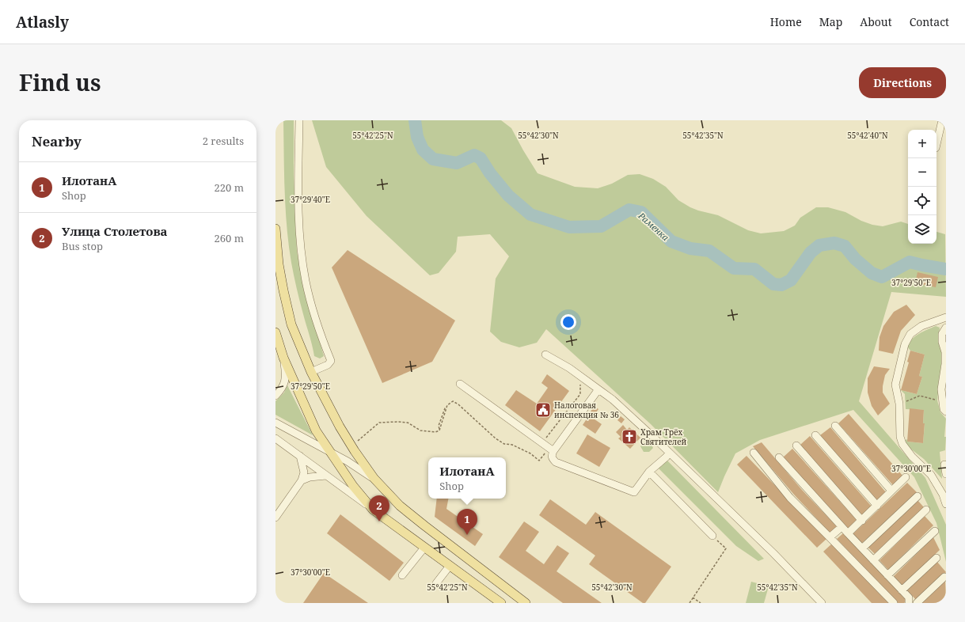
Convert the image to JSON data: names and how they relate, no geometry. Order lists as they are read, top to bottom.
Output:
{
  "water": ["Раменка"],
  "places": {
    "public building": ["Налоговая инспекция № 36"],
    "church": ["Храм Трёх Святителей"]
  },
  "page": {
    "header": "Atlasly",
    "nav": [
      "Home",
      "Map",
      "About",
      "Contact"
    ],
    "title": "Find us",
    "buttons": "Directions",
    "heading": ["Nearby", "2 results"],
    "map_buttons": ["+", "−"],
    "list": [
      {
        "mark": "1",
        "name": "ИлотанА",
        "note": "Shop",
        "value": "220 m"
      },
      {
        "mark": "2",
        "name": "Улица Столетова",
        "note": "Bus stop",
        "value": "260 m"
      }
    ],
    "popup": ["ИлотанА", "Shop"],
    "pins": ["2", "1"]
  },
  "coordinates": [
    "55°42'25\"N",
    "55°42'30\"N",
    "55°42'35\"N",
    "55°42'40\"N",
    "37°29'40\"E",
    "37°29'50\"E",
    "37°30'00\"E"
  ]
}
